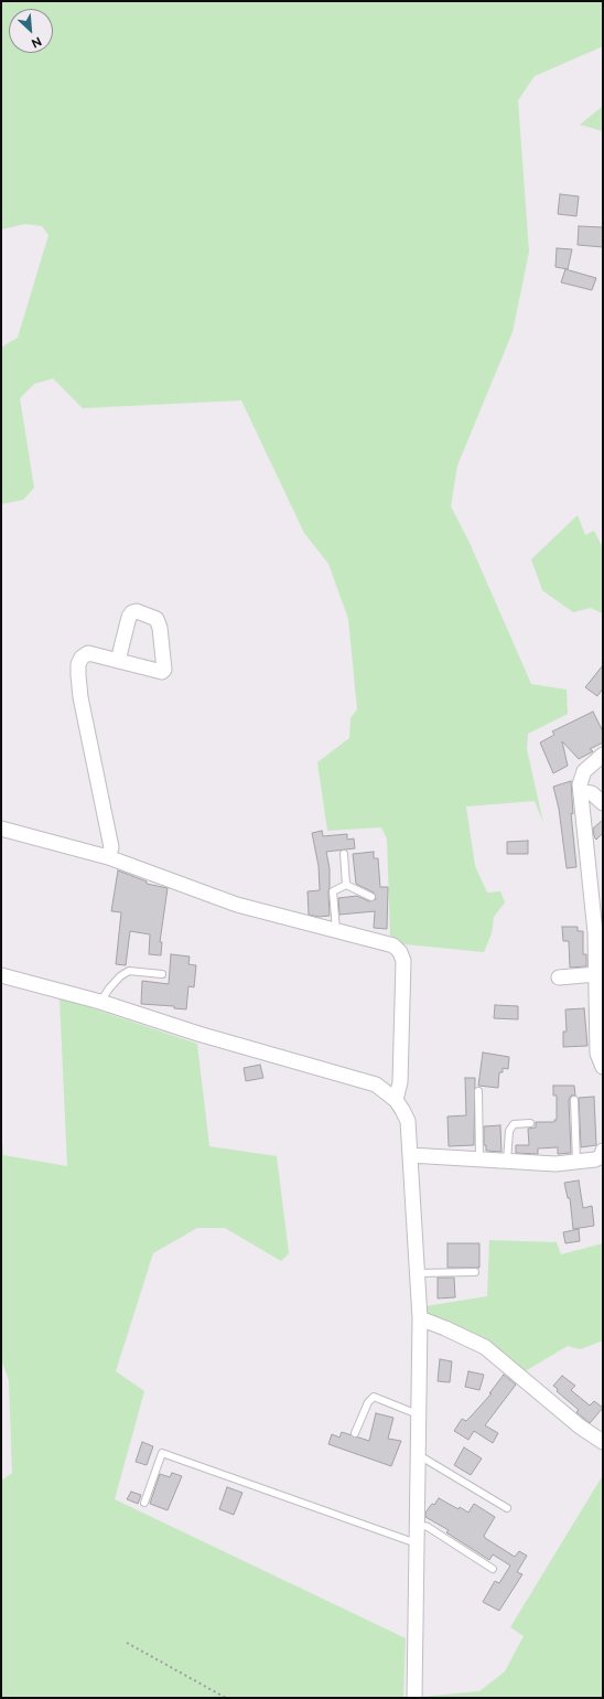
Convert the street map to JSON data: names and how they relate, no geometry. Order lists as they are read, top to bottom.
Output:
{
  "north": "bottom right"
}
